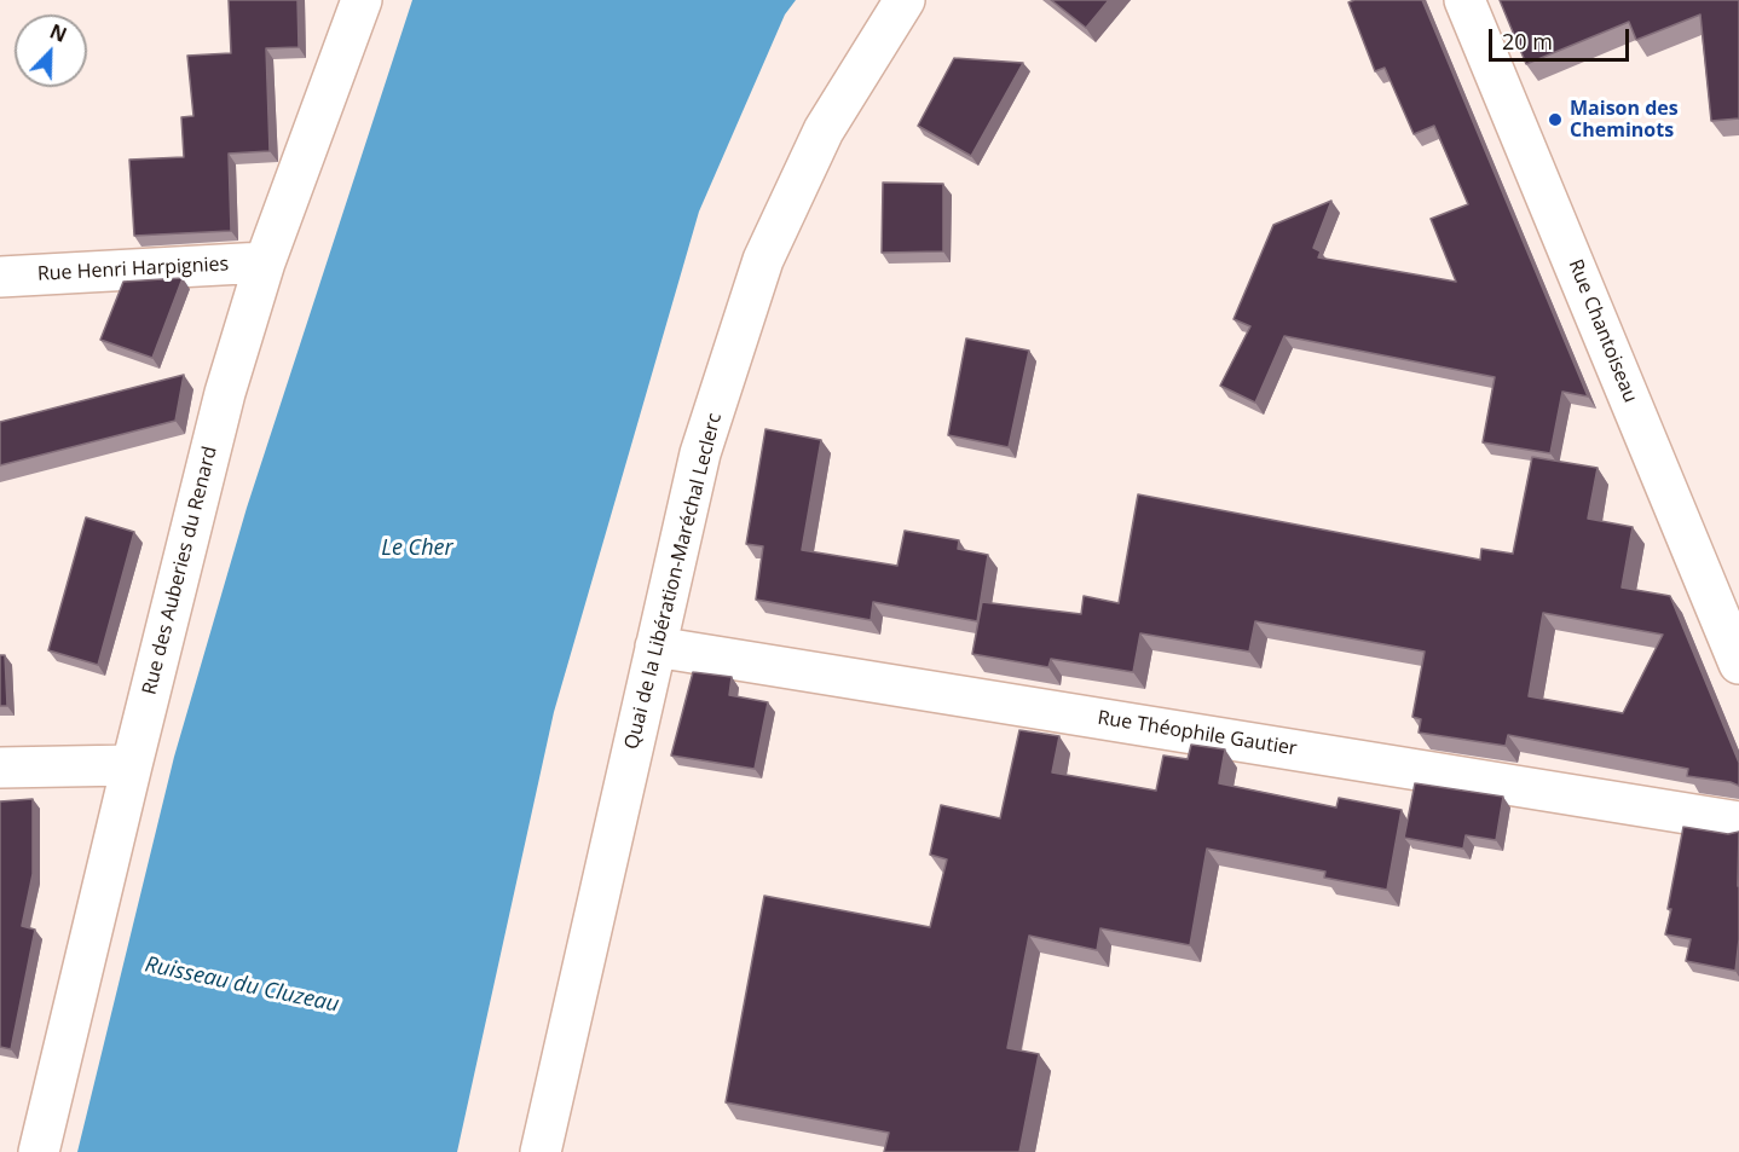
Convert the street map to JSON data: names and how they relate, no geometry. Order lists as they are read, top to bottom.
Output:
{
  "streets": {
    "street": [
      "Rue Henri Harpignies",
      "Rue Chantoiseau",
      "Rue des Auberies du Renard",
      "Quai de la Libération-Maréchal Leclerc",
      "Rue Théophile Gautier"
    ]
  },
  "crossings": [
    ["Rue Henri Harpignies", "Rue des Auberies du Renard"],
    ["Quai de la Libération-Maréchal Leclerc", "Rue Théophile Gautier"]
  ],
  "water": ["Le Cher", "Ruisseau du Cluzeau"],
  "places": ["Maison des Cheminots"],
  "scale_bar": "20 m",
  "north": "top right"
}
